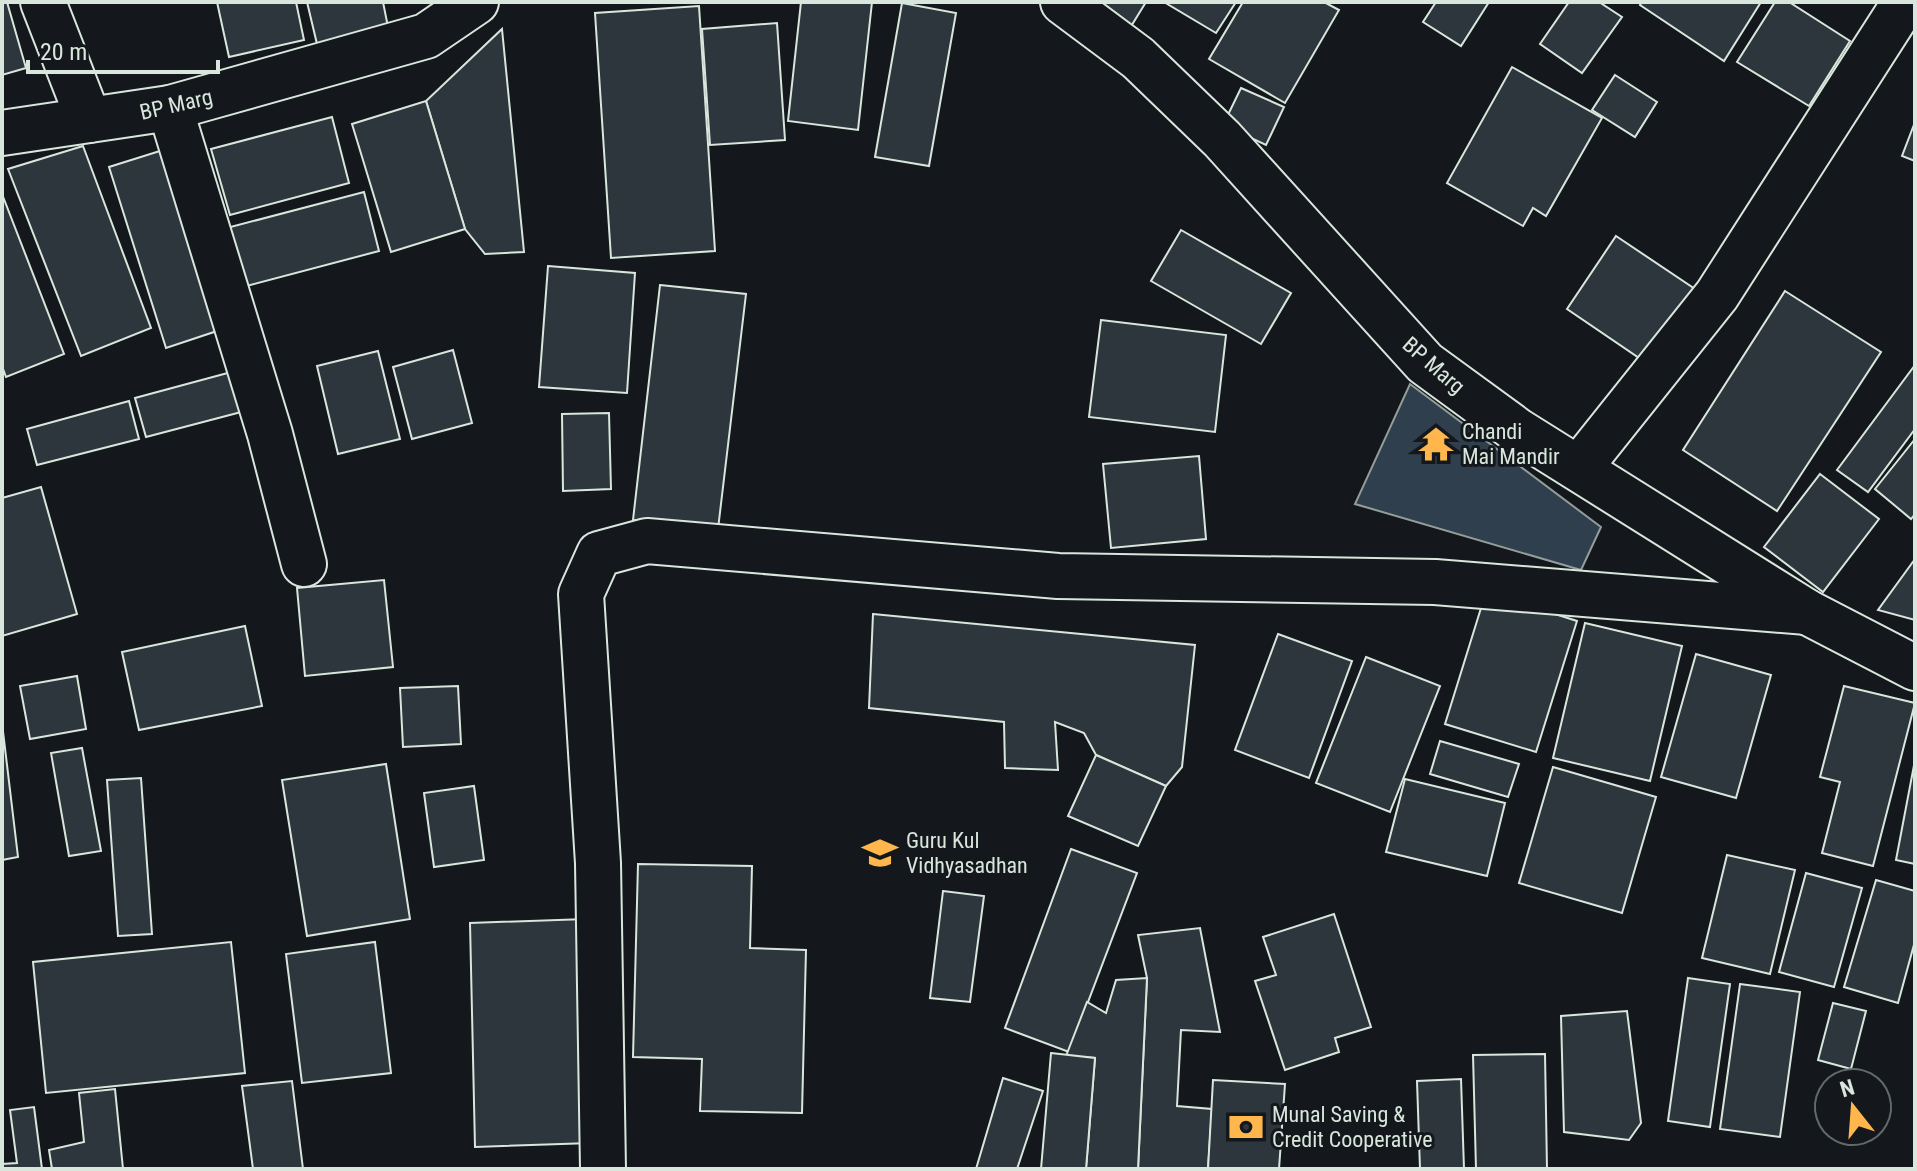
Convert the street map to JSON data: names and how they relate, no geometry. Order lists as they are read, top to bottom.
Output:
{
  "streets": {
    "street": ["BP Marg"]
  },
  "places": {
    "temple": ["Chandi Mai Mandir"],
    "school or university": ["Guru Kul Vidhyasadhan"],
    "bank": ["Munal Saving & Credit Cooperative"]
  },
  "scale_bar": "20 m",
  "north": "top"
}
